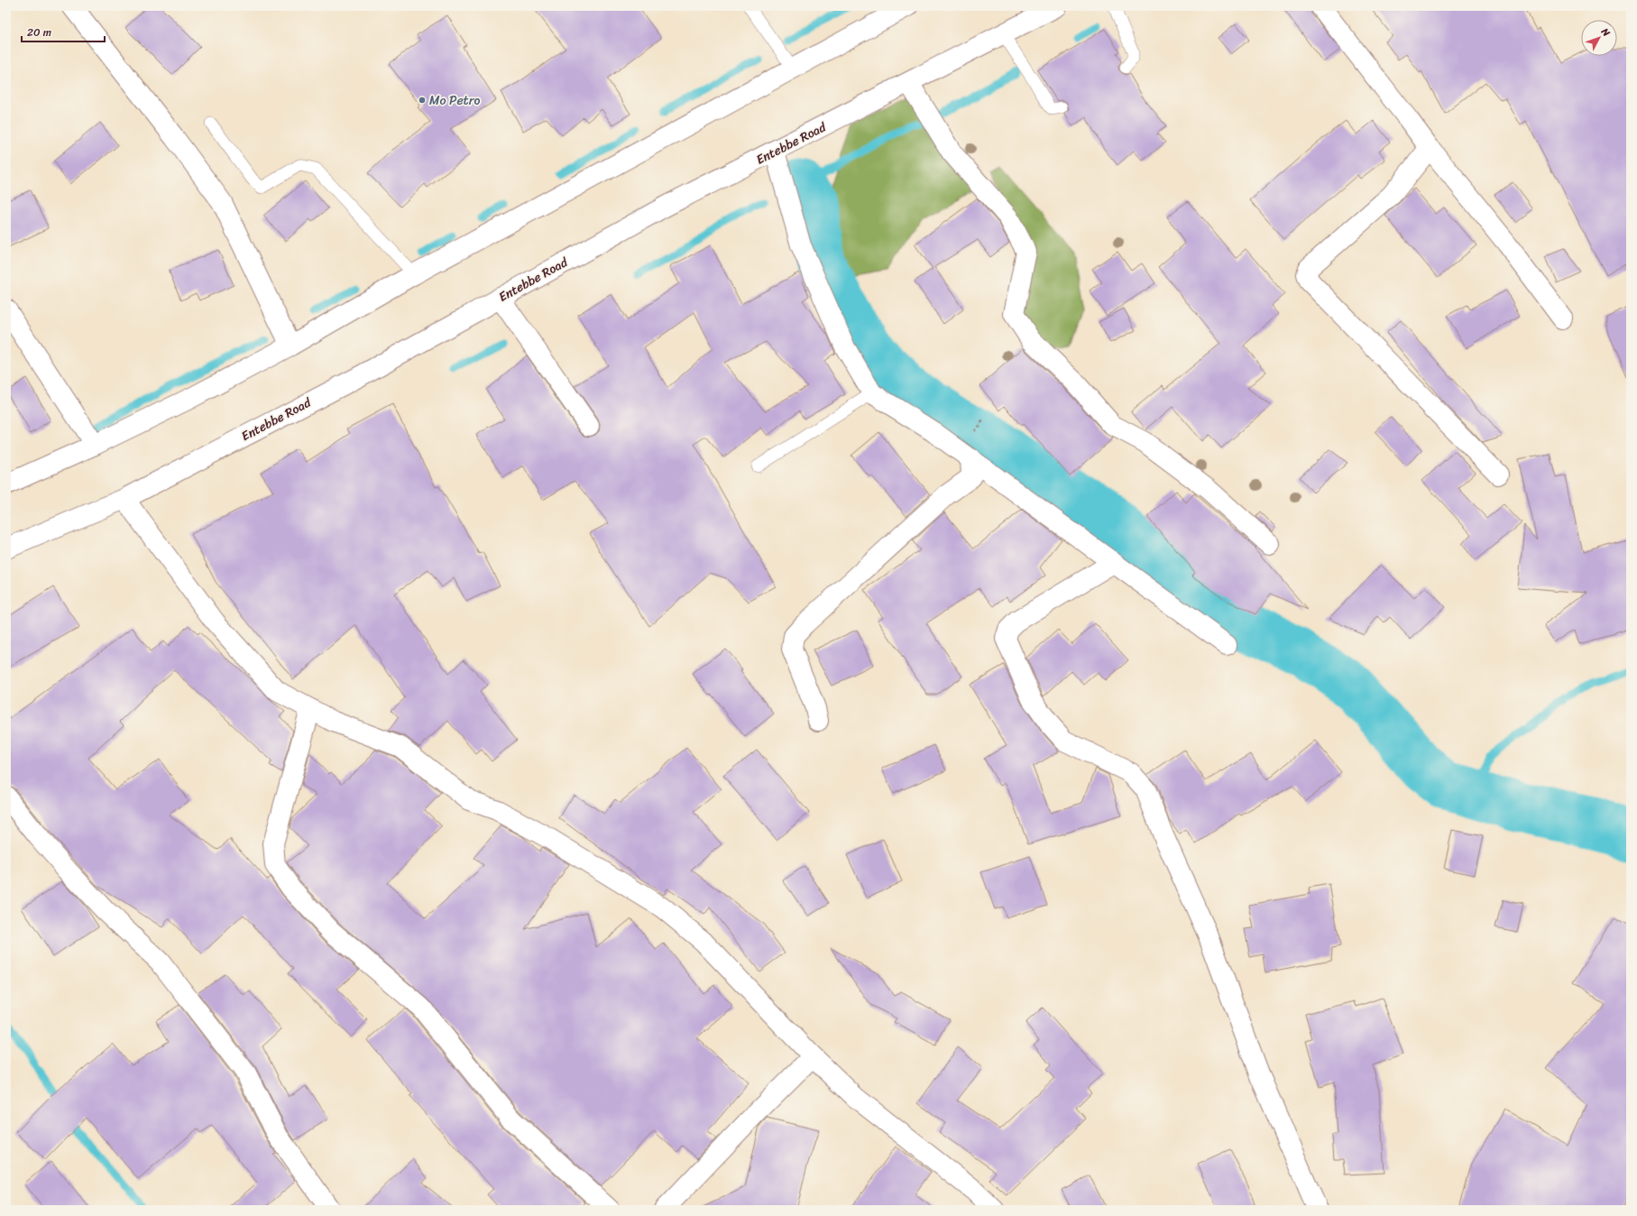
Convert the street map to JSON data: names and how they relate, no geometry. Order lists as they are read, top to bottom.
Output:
{
  "streets": {
    "street": ["Entebbe Road"]
  },
  "places": ["Mo Petro"],
  "scale_bar": "20 m",
  "north": "top right"
}
